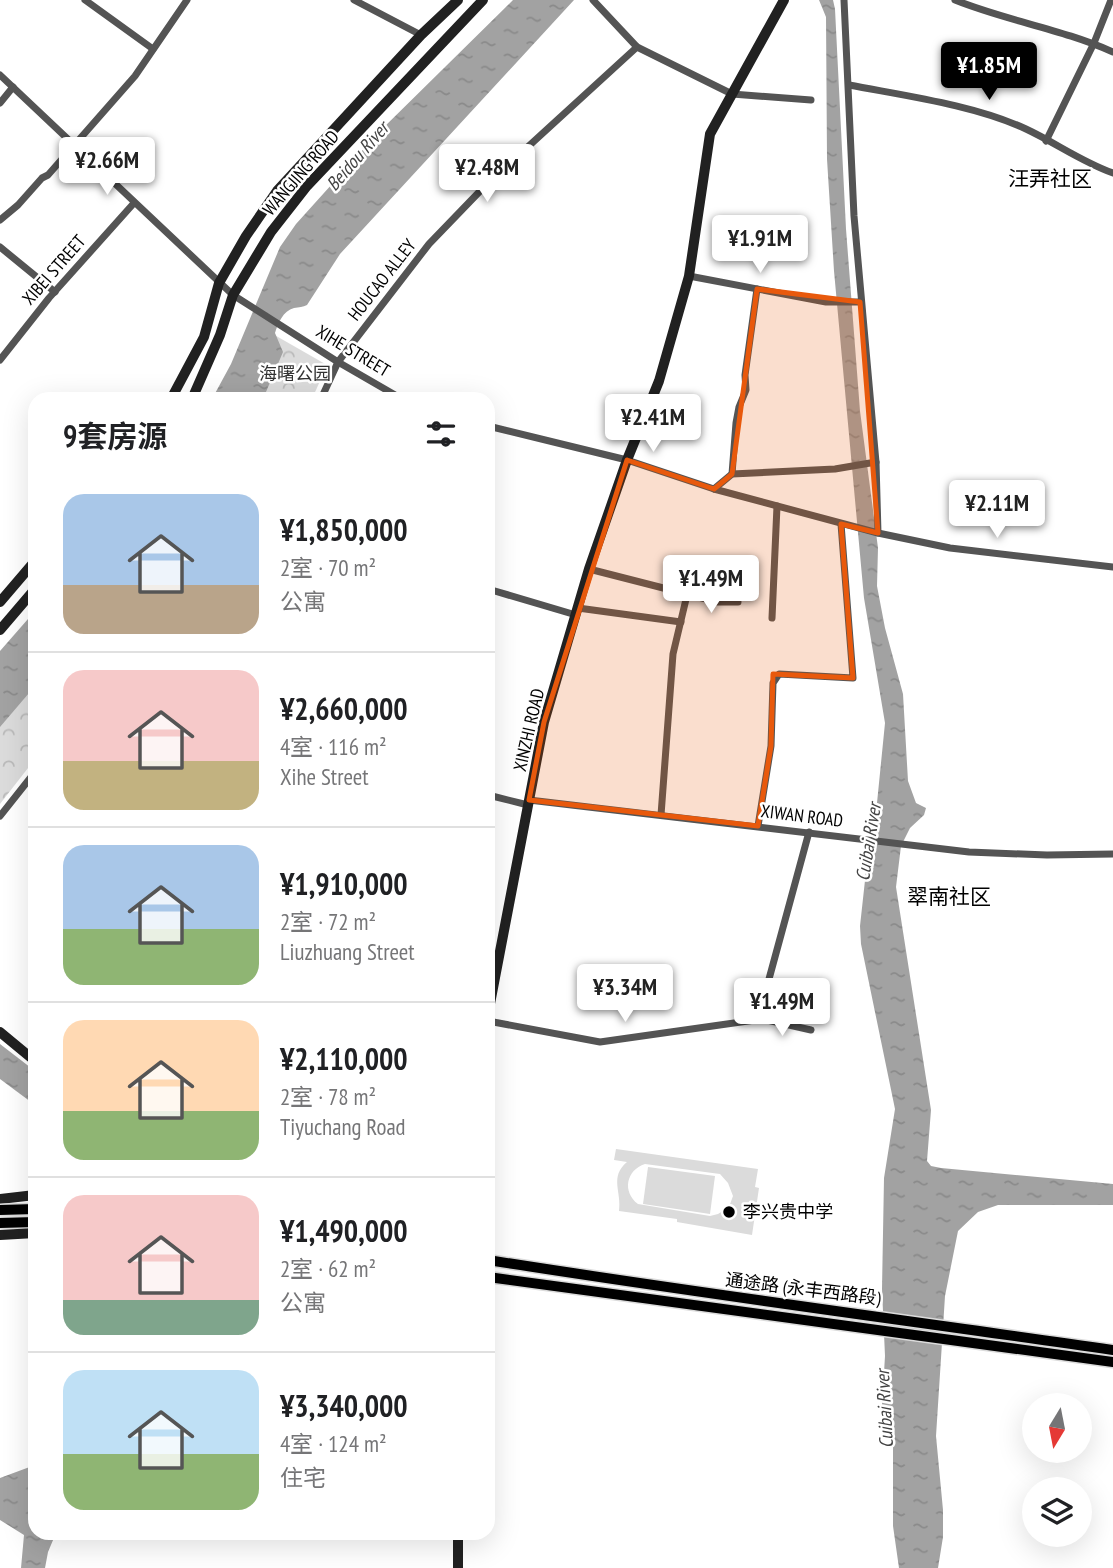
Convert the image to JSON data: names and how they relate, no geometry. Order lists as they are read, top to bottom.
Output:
{
  "streets": {
    "main road": ["WANGJING ROAD", "XINZHI ROAD", "通途路 (永丰西路段)"],
    "street": [
      "XIBEI STREET",
      "HOUCAO ALLEY",
      "XIHE STREET",
      "XIWAN ROAD"
    ]
  },
  "crossings": [
    ["WANGJING ROAD", "XIHE STREET"],
    ["HOUCAO ALLEY", "XIHE STREET"],
    ["XINZHI ROAD", "XIWAN ROAD"]
  ],
  "districts": ["汪弄社区", "翠南社区"],
  "water": ["Beidou River", "Cuibai River"],
  "parks": ["海曙公园"],
  "places": ["李兴贵中学"],
  "north": "bottom",
  "page": {
    "price": [
      "¥1.85M",
      "¥2.66M",
      "¥2.48M",
      "¥1.91M",
      "¥2.41M",
      "¥2.11M",
      "¥1.49M",
      "¥3.34M",
      "¥1.49M"
    ],
    "heading": "9套房源",
    "list": [
      {
        "name": "¥1,850,000",
        "note": "2室 · 70 m² · 公寓"
      },
      {
        "name": "¥2,660,000",
        "note": "4室 · 116 m² · Xihe Street"
      },
      {
        "name": "¥1,910,000",
        "note": "2室 · 72 m² · Liuzhuang Street"
      },
      {
        "name": "¥2,110,000",
        "note": "2室 · 78 m² · Tiyuchang Road"
      },
      {
        "name": "¥1,490,000",
        "note": "2室 · 62 m² · 公寓"
      },
      {
        "name": "¥3,340,000",
        "note": "4室 · 124 m² · 住宅"
      }
    ]
  }
}
